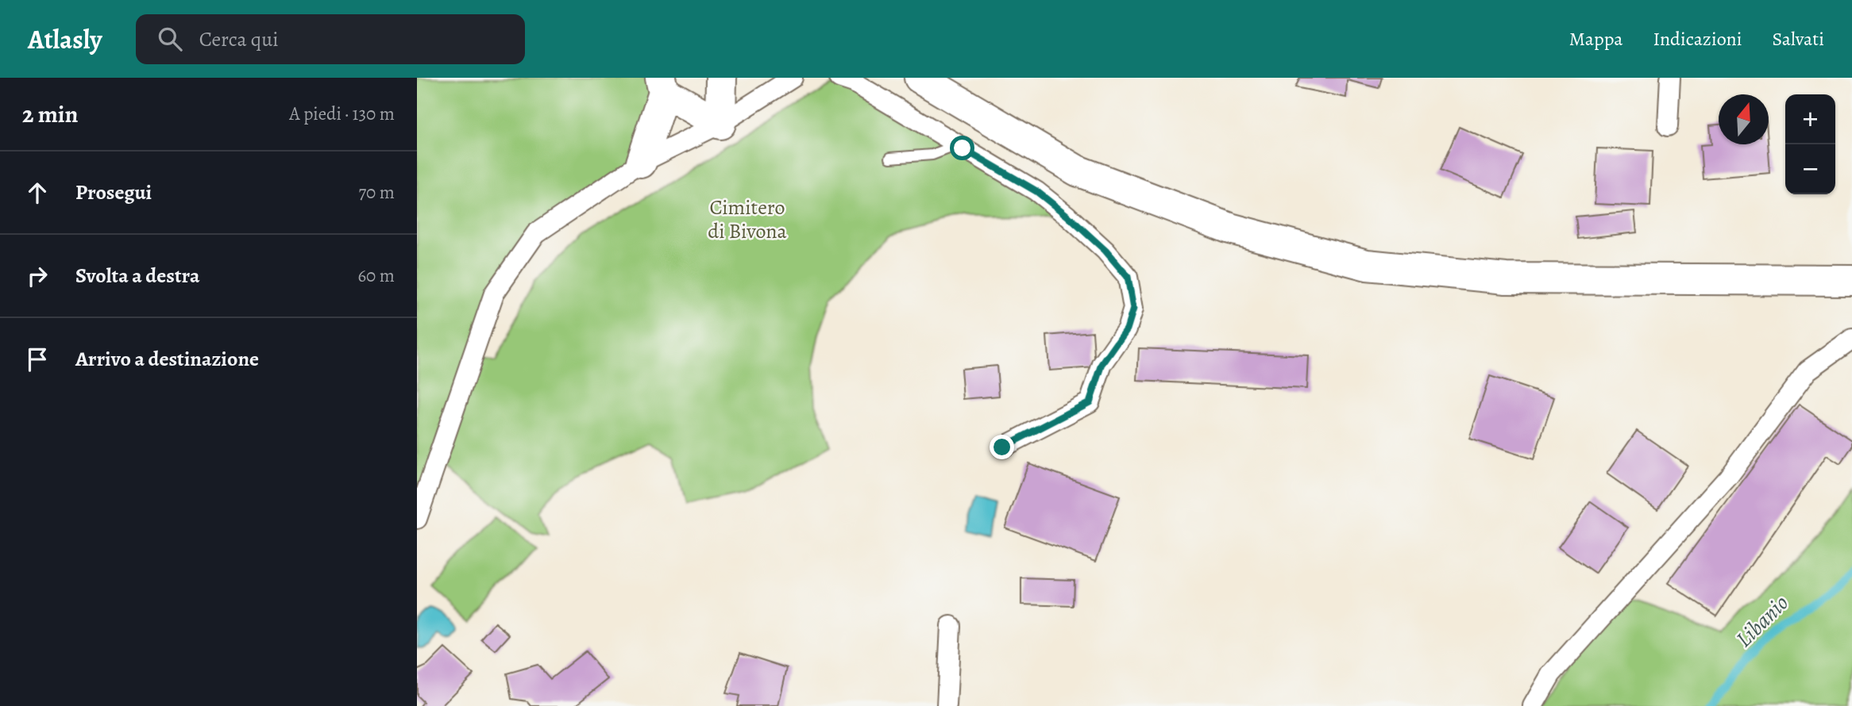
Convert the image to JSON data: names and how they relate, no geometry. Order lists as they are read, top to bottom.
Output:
{
  "water": ["Libanio"],
  "parks": ["Cimitero di Bivona"],
  "north": "top",
  "page": {
    "header": "Atlasly",
    "search": "Cerca qui",
    "nav": ["Mappa", "Indicazioni", "Salvati"],
    "heading": ["2 min", "A piedi · 130 m"],
    "map_buttons": ["+", "−"],
    "list": [
      ["Prosegui", "70 m"],
      ["Svolta a destra", "60 m"],
      "Arrivo a destinazione"
    ]
  }
}
